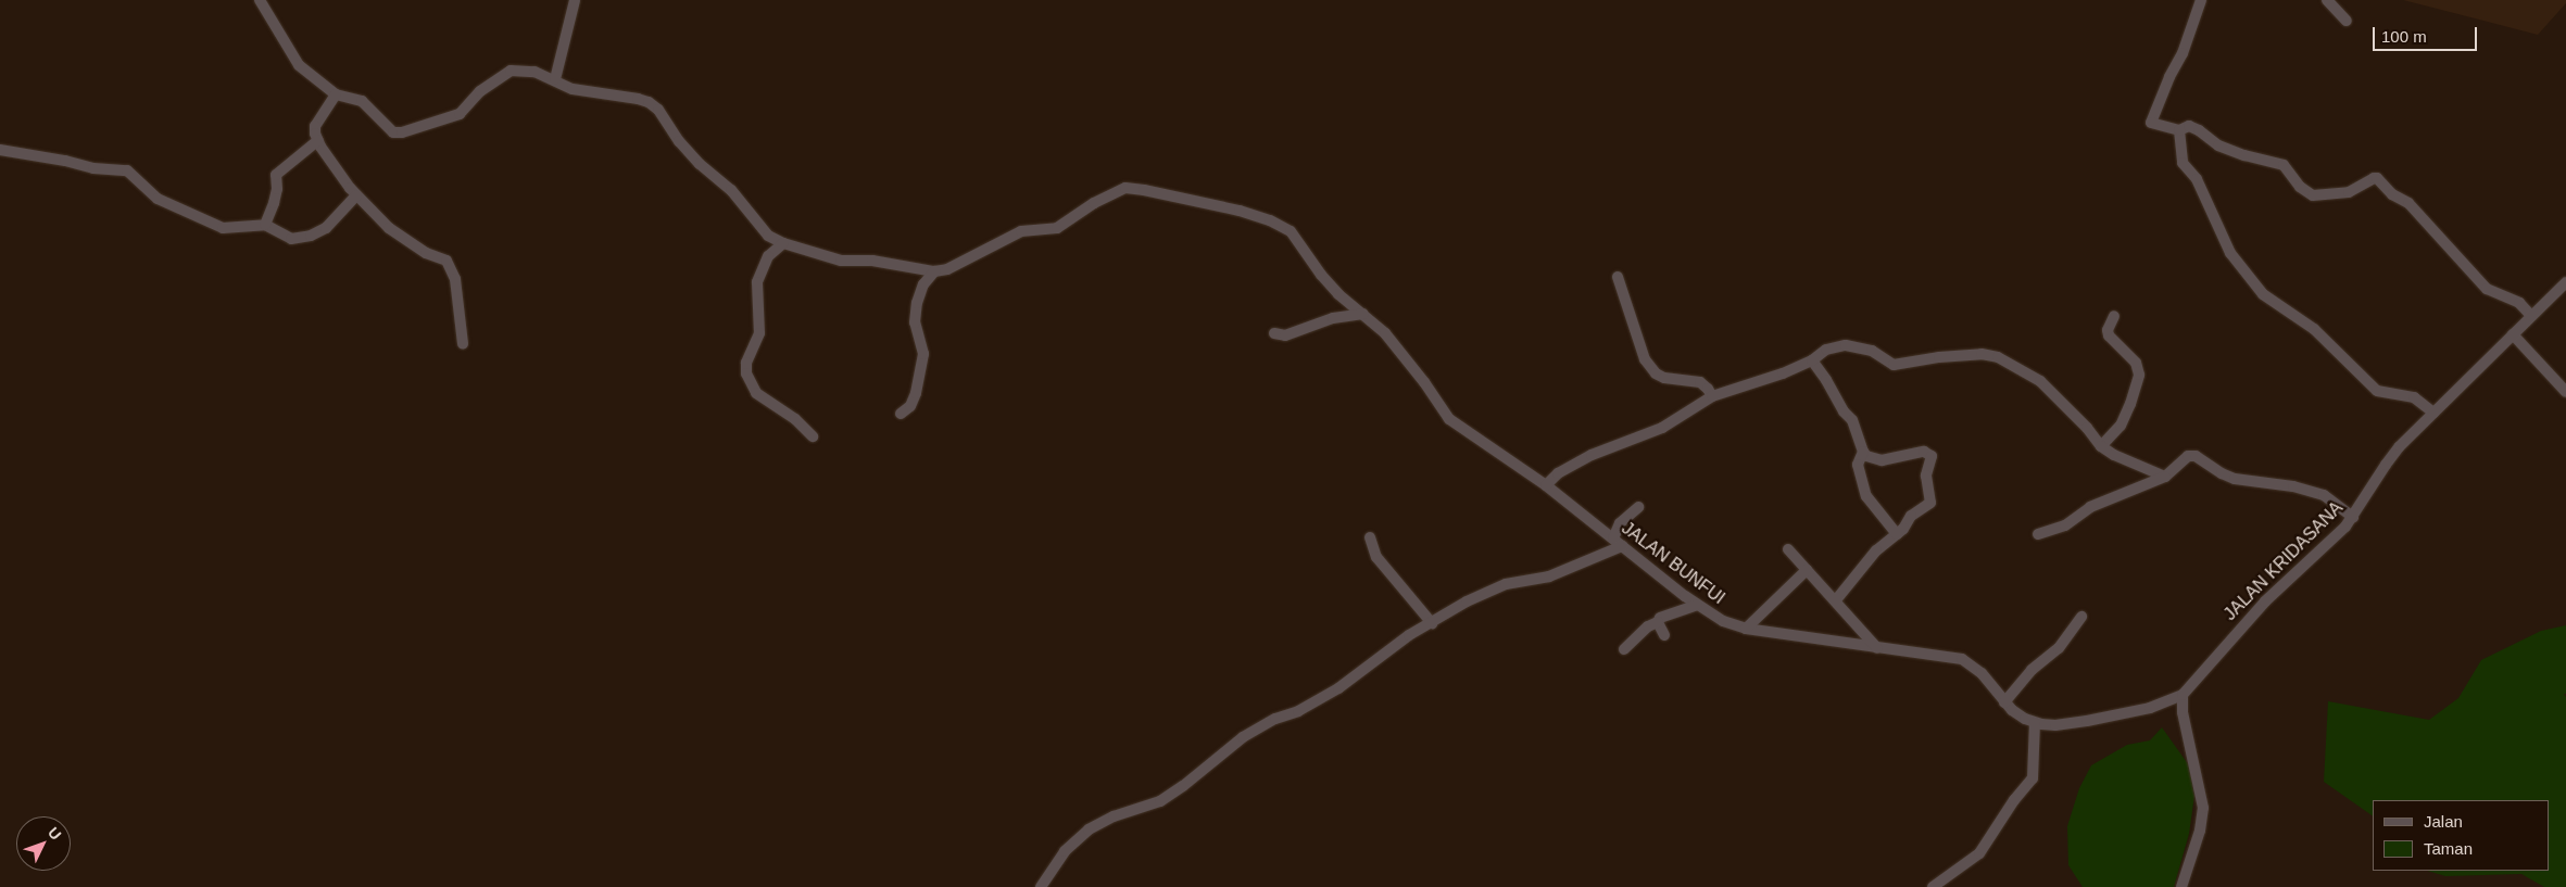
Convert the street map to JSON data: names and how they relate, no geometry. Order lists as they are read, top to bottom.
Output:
{
  "streets": {
    "street": ["JALAN KRIDASANA", "JALAN BUNFUI"]
  },
  "crossings": [
    ["JALAN KRIDASANA", "JALAN BUNFUI"]
  ],
  "legend": ["Jalan", "Taman"],
  "scale_bar": "100 m",
  "north": "top right"
}
